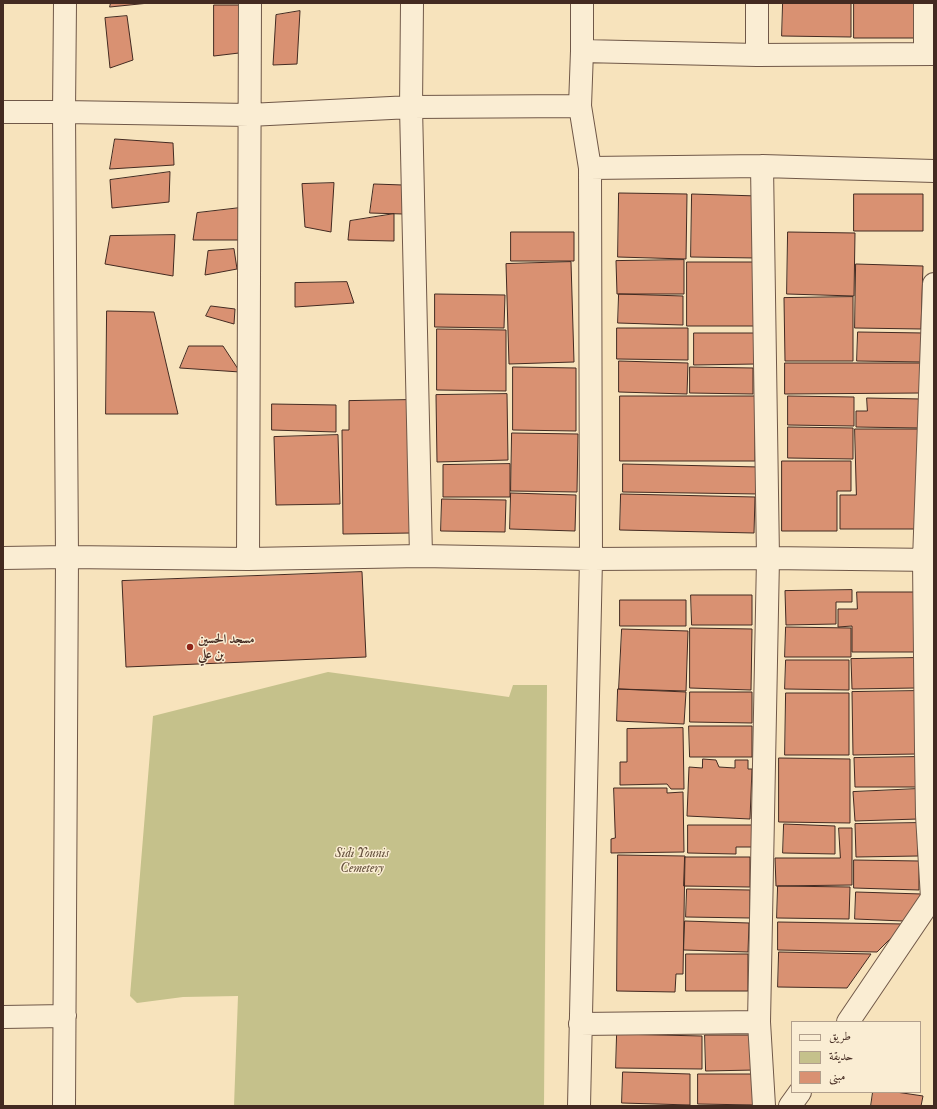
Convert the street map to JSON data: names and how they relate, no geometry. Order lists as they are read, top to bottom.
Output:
{
  "parks": ["Sidi Younis Cemetery"],
  "places": ["مسجد الحسين بن علي"],
  "legend": ["طريق", "حديقة", "مبنى"]
}
